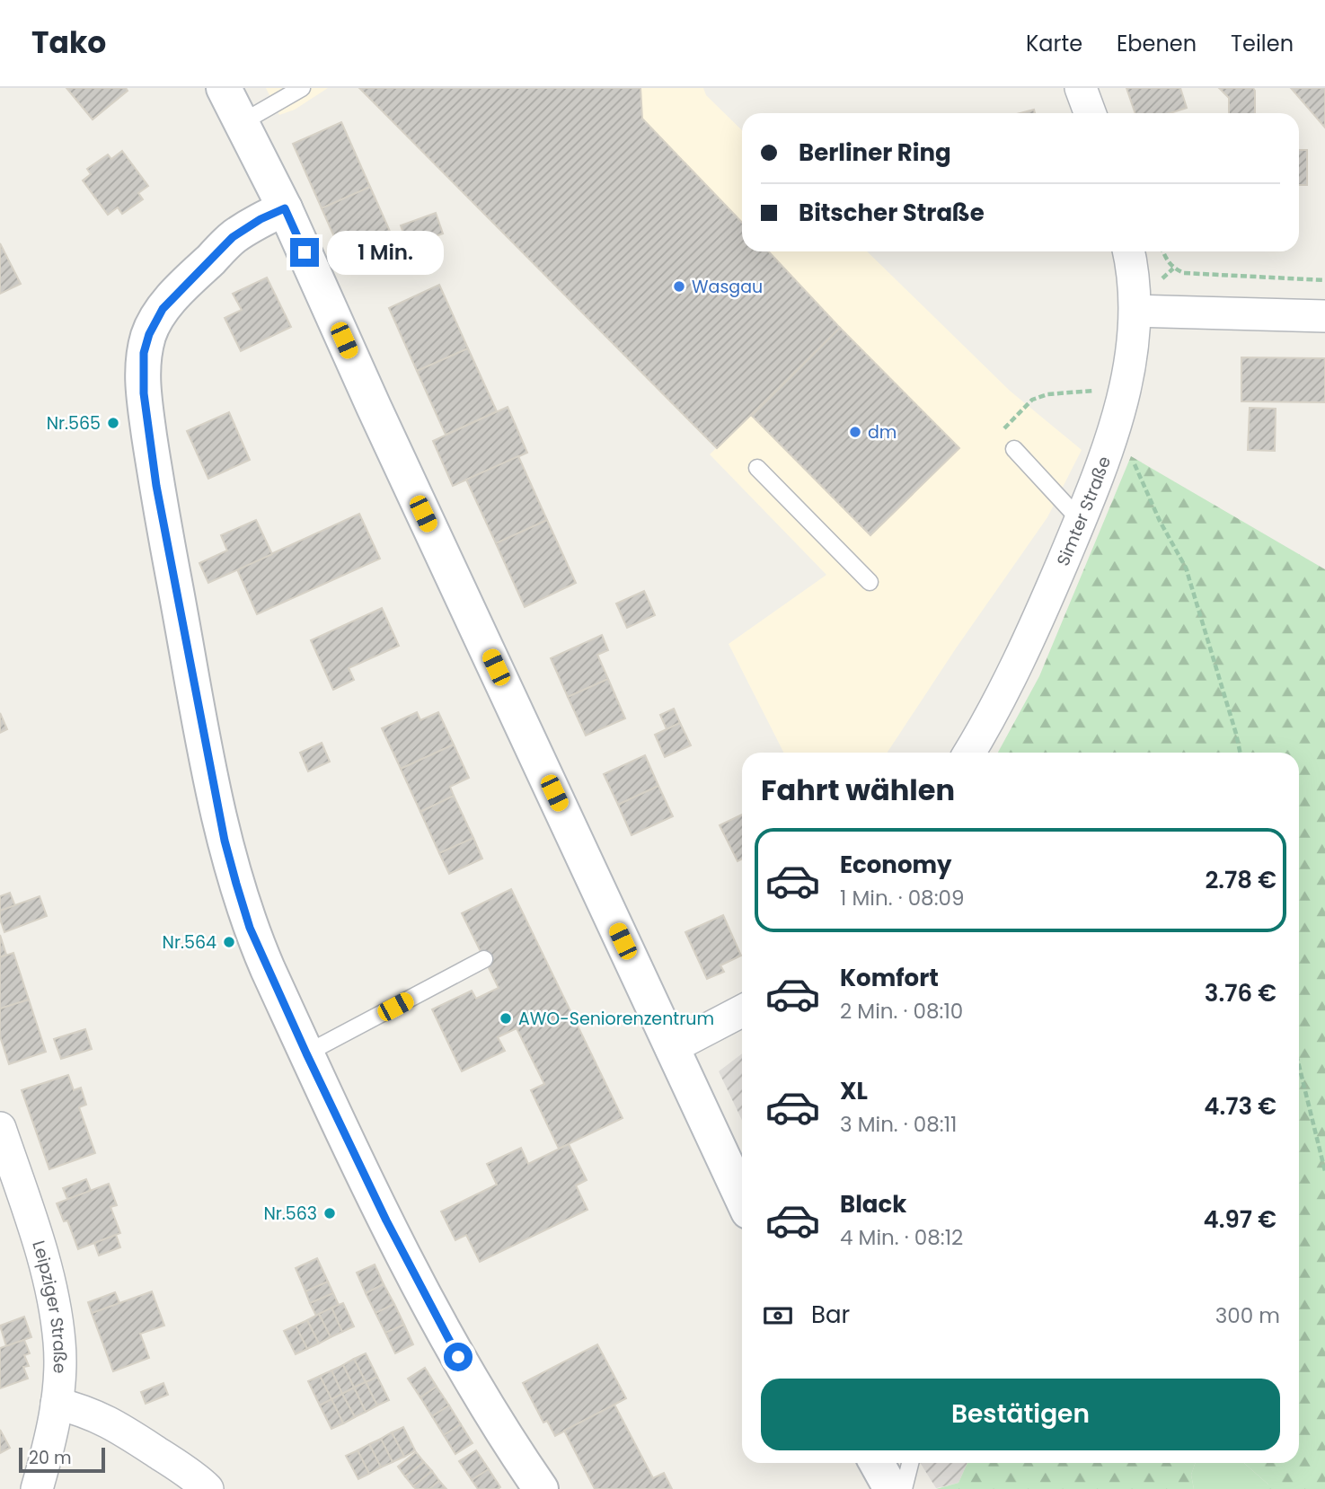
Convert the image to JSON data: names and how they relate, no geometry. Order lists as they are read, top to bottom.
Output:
{
  "streets": {
    "street": ["Simter Straße", "Leipziger Straße"]
  },
  "places": [
    "Wasgau",
    "Nr.565",
    "dm",
    "Nr.564",
    "AWO-Seniorenzentrum",
    "Nr.563"
  ],
  "scale_bar": "20 m",
  "page": {
    "header": "Tako",
    "nav": ["Karte", "Ebenen", "Teilen"],
    "banner": ["Berliner Ring", "Bitscher Straße"],
    "bubble": "1 Min.",
    "heading": "Fahrt wählen",
    "list": [
      {
        "name": "Economy",
        "note": "1 Min. · 08:09",
        "value": "2.78 €"
      },
      {
        "name": "Komfort",
        "note": "2 Min. · 08:10",
        "value": "3.76 €"
      },
      {
        "name": "XL",
        "note": "3 Min. · 08:11",
        "value": "4.73 €"
      },
      {
        "name": "Black",
        "note": "4 Min. · 08:12",
        "value": "4.97 €"
      }
    ],
    "pay": ["Bar", "300 m"],
    "buttons": "Bestätigen",
    "scale": "20 m"
  }
}
